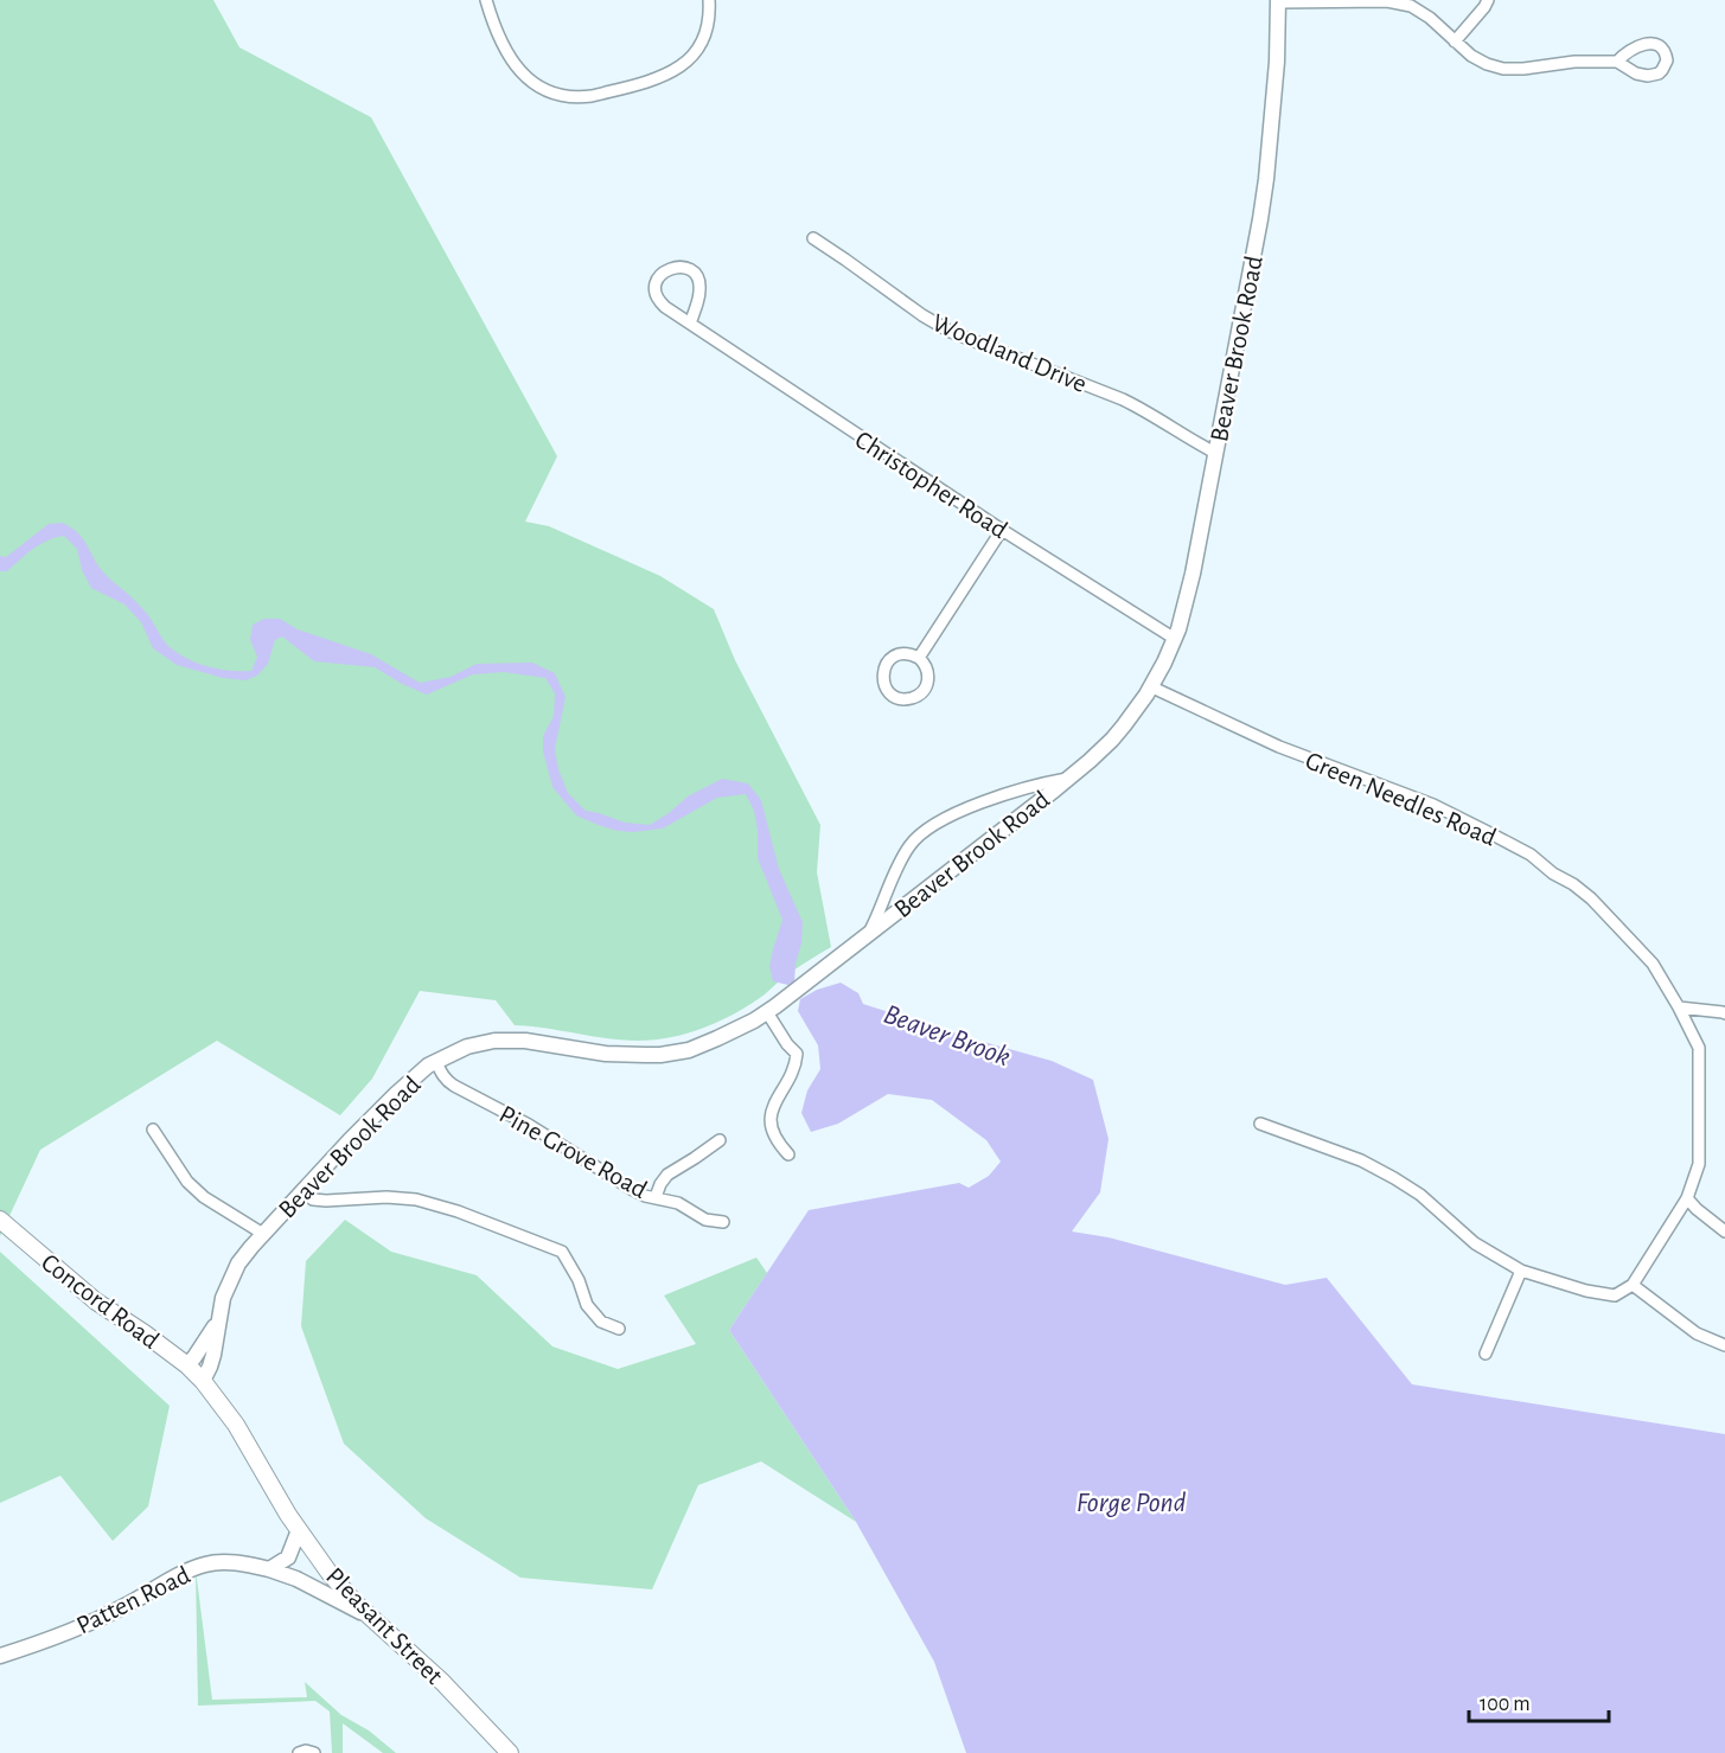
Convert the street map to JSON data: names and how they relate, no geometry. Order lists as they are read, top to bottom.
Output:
{
  "streets": {
    "main road": ["Concord Road", "Pleasant Street"],
    "street": [
      "Beaver Brook Road",
      "Woodland Drive",
      "Christopher Road",
      "Green Needles Road",
      "Pine Grove Road",
      "Patten Road"
    ]
  },
  "crossings": [
    ["Beaver Brook Road", "Woodland Drive"],
    ["Beaver Brook Road", "Christopher Road"],
    ["Beaver Brook Road", "Green Needles Road"],
    ["Beaver Brook Road", "Pine Grove Road"],
    ["Beaver Brook Road", "Concord Road"],
    ["Beaver Brook Road", "Pleasant Street"],
    ["Concord Road", "Pleasant Street"],
    ["Patten Road", "Pleasant Street"]
  ],
  "water": ["Beaver Brook", "Forge Pond"],
  "scale_bar": "100 m"
}
